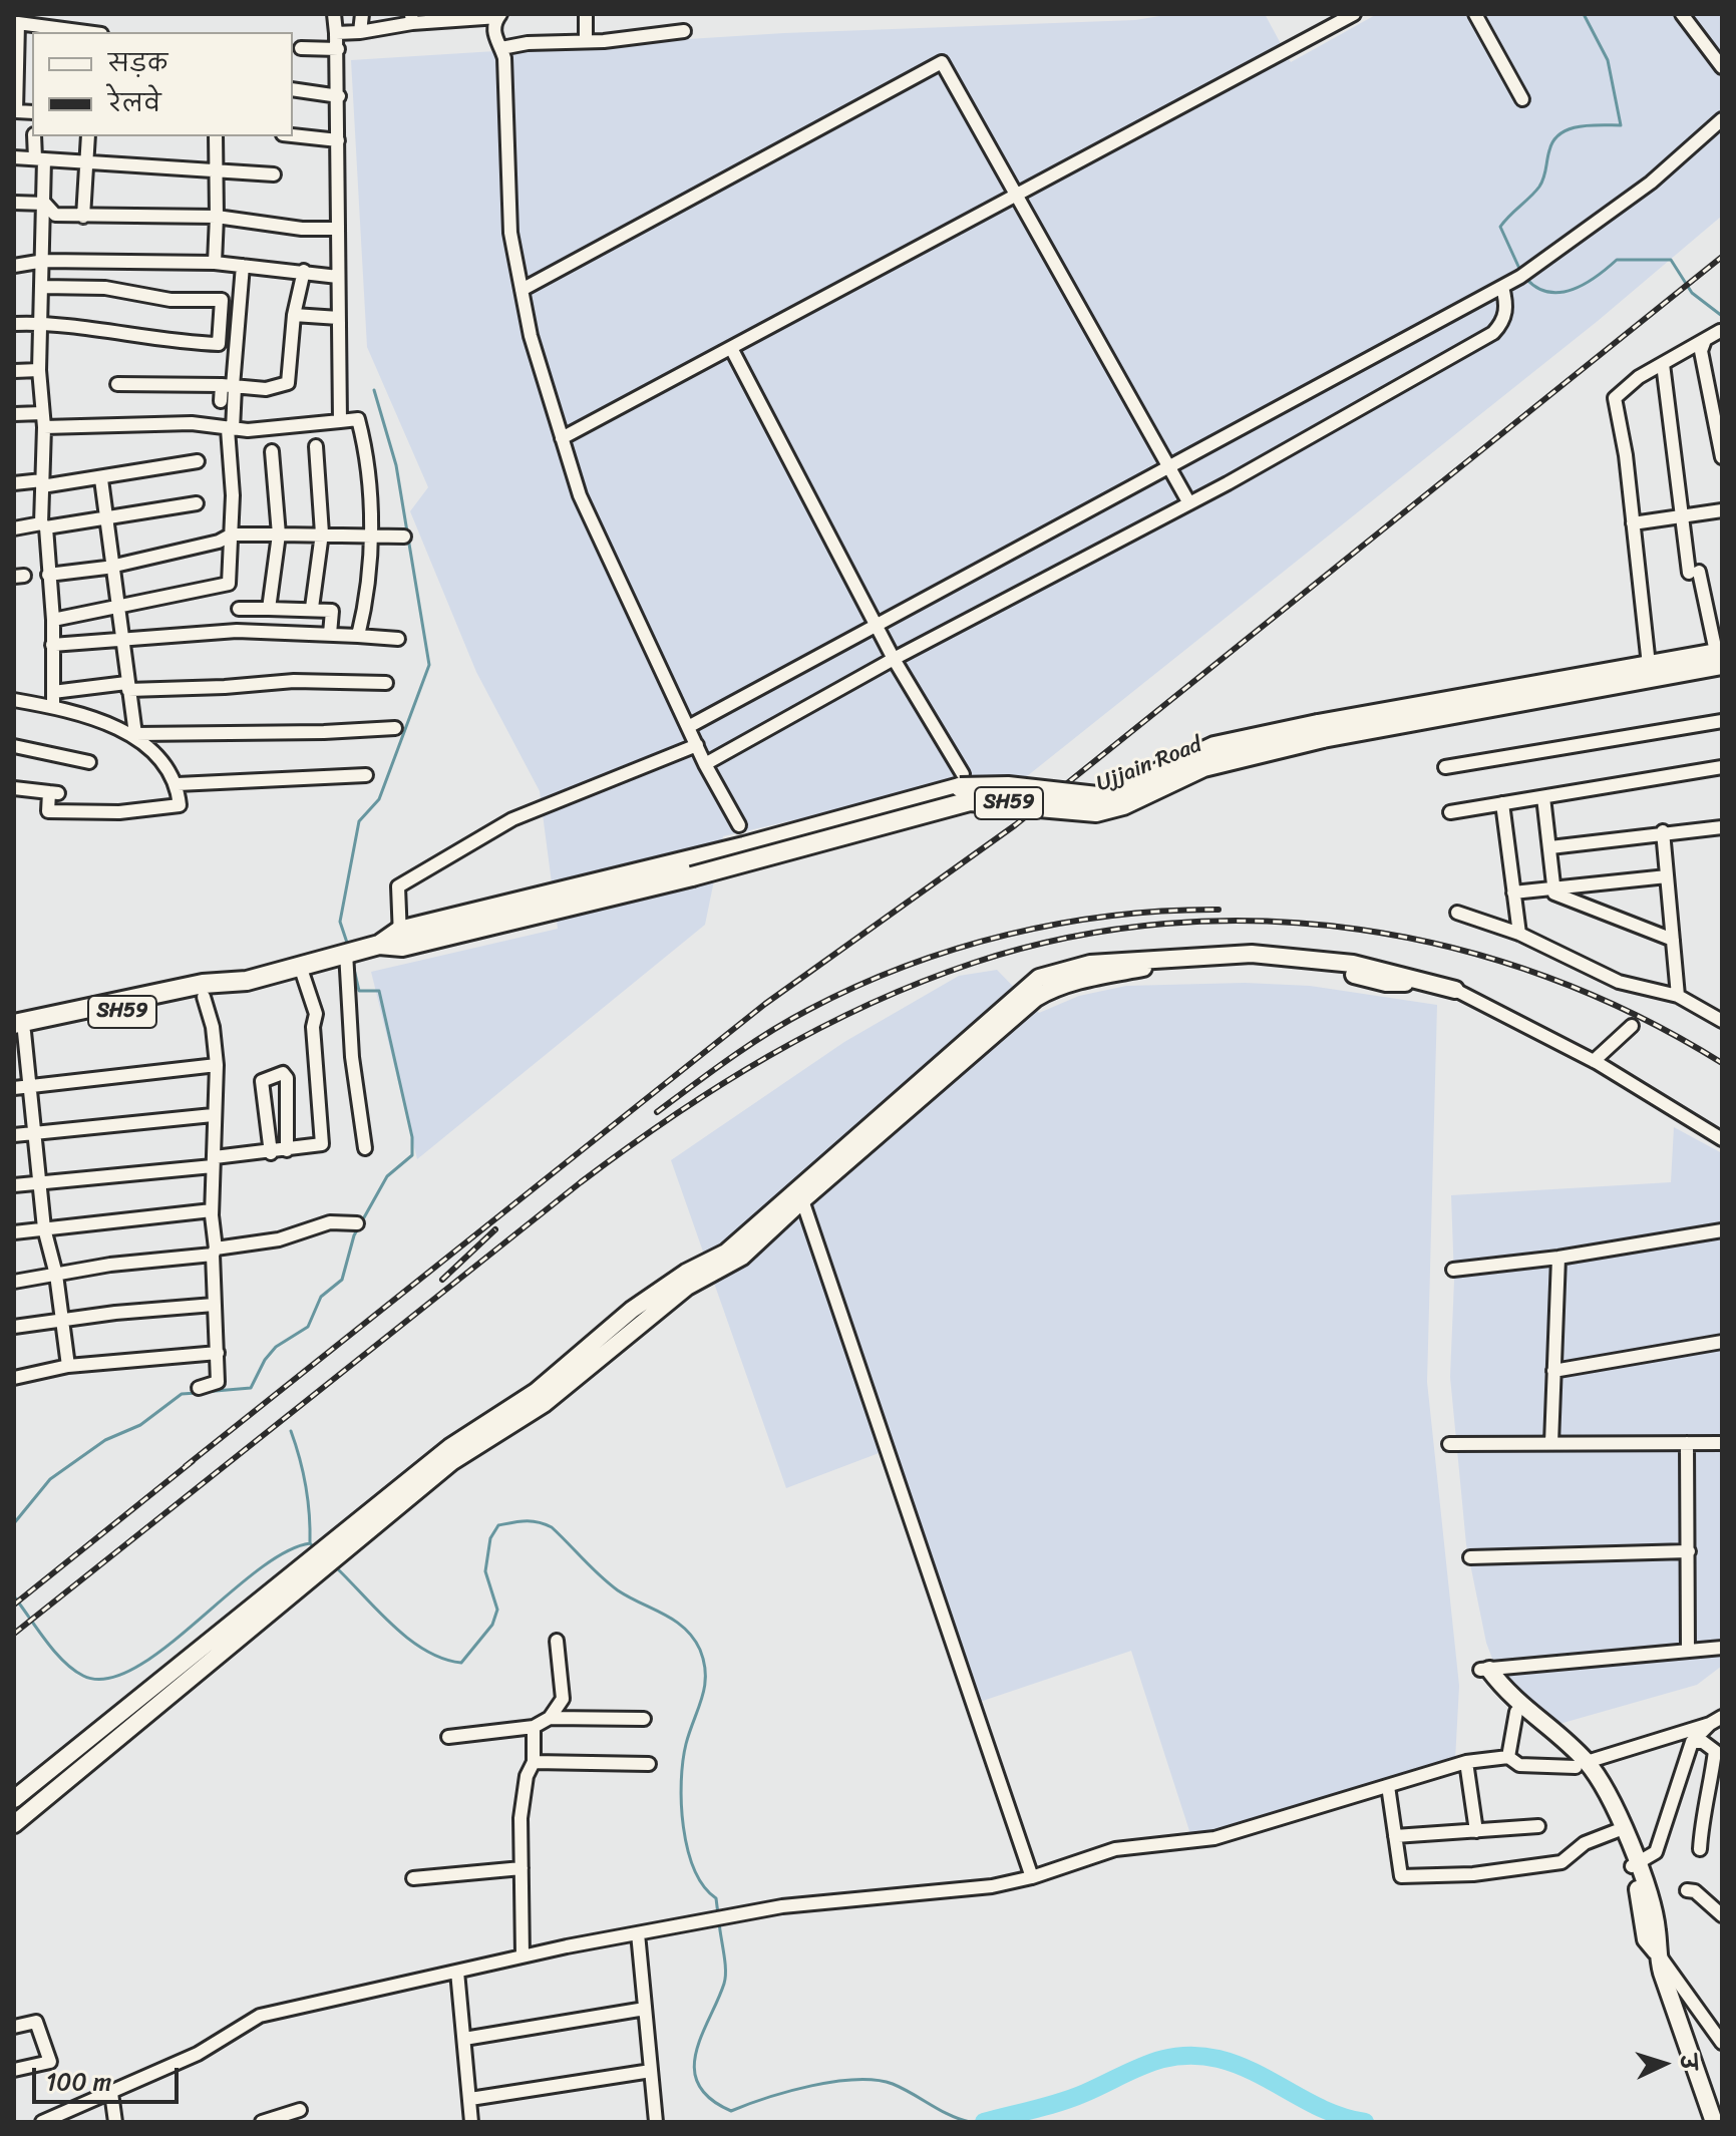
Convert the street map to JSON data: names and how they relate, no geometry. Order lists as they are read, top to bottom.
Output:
{
  "streets": {
    "main road": ["Ujjain Road", "SH59"]
  },
  "crossings": [
    ["Ujjain Road", "SH59"]
  ],
  "legend": ["सड़क", "रेलवे"],
  "scale_bar": "100 m",
  "north": "right"
}
